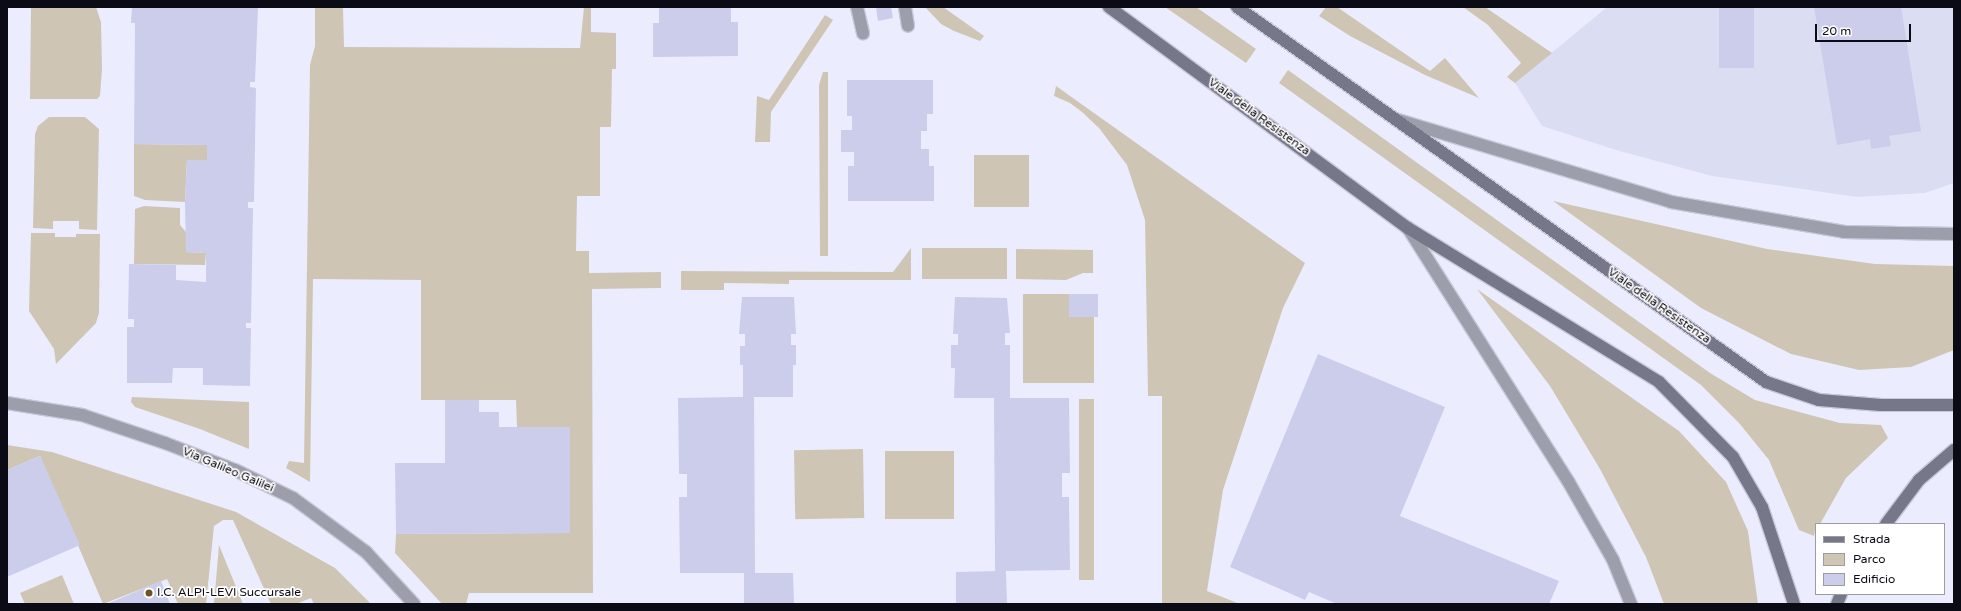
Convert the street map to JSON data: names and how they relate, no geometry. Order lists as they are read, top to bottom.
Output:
{
  "streets": {
    "street": ["Viale della Resistenza", "Via Galileo Galilei"]
  },
  "places": ["I.C. ALPI-LEVI Succursale"],
  "legend": ["Strada", "Parco", "Edificio"],
  "scale_bar": "20 m"
}
